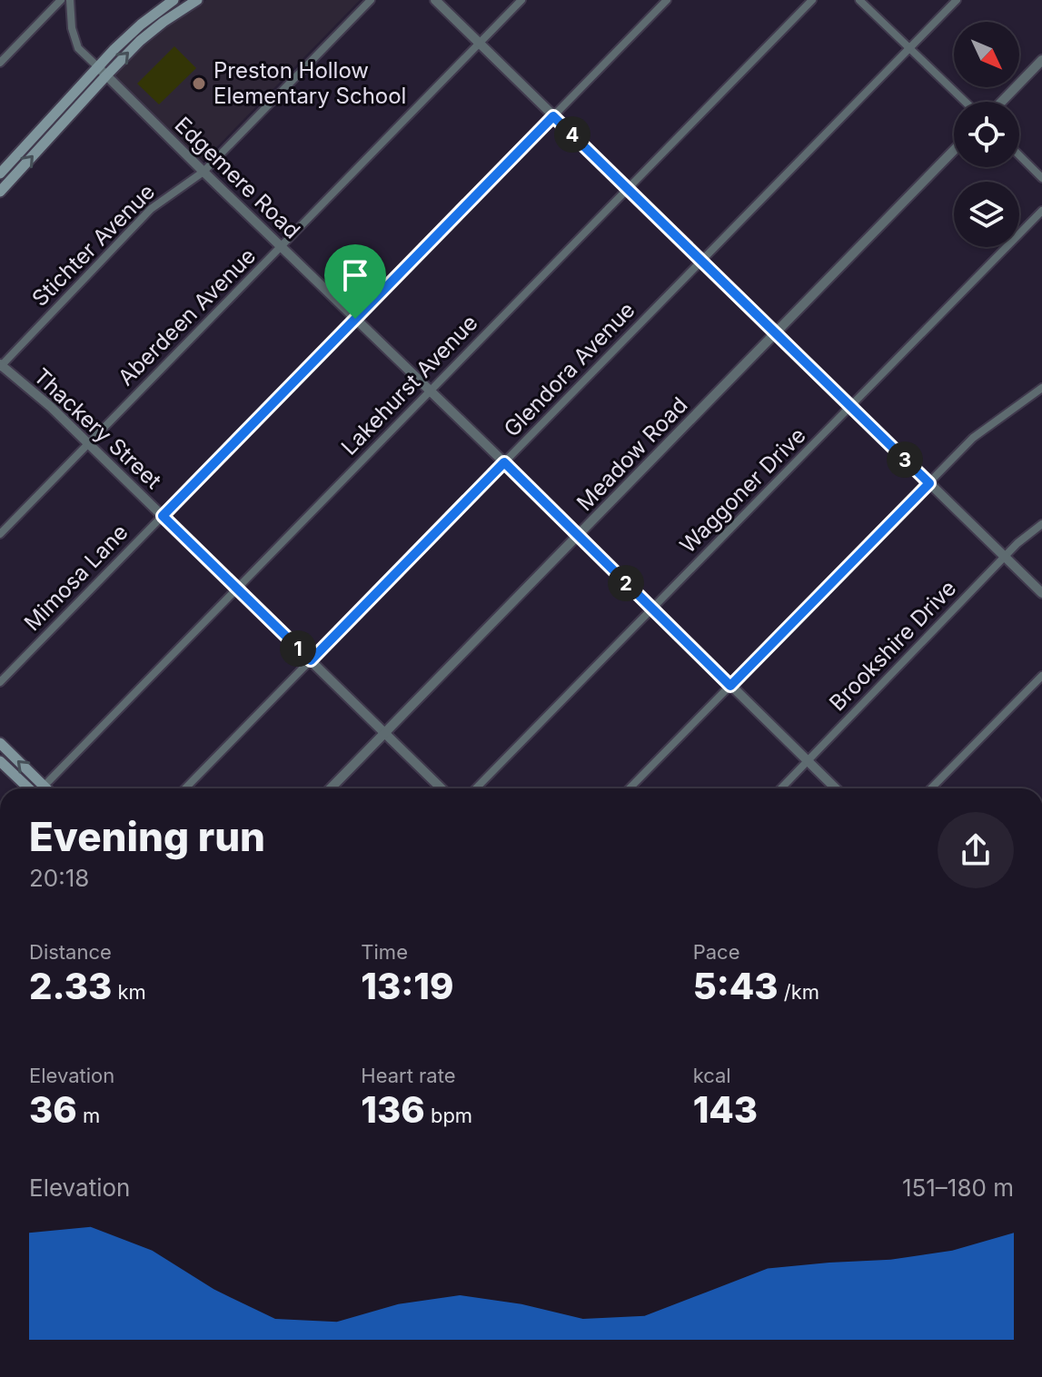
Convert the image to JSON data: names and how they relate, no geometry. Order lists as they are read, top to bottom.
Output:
{
  "streets": {
    "street": [
      "Edgemere Road",
      "Stichter Avenue",
      "Aberdeen Avenue",
      "Glendora Avenue",
      "Lakehurst Avenue",
      "Thackery Street",
      "Meadow Road",
      "Waggoner Drive",
      "Mimosa Lane",
      "Brookshire Drive"
    ]
  },
  "crossings": [
    ["Edgemere Road", "Stichter Avenue"],
    ["Edgemere Road", "Aberdeen Avenue"],
    ["Edgemere Road", "Glendora Avenue"],
    ["Edgemere Road", "Lakehurst Avenue"],
    ["Edgemere Road", "Meadow Road"],
    ["Edgemere Road", "Waggoner Drive"],
    ["Edgemere Road", "Mimosa Lane"],
    ["Edgemere Road", "Brookshire Drive"],
    ["Stichter Avenue", "Thackery Street"],
    ["Aberdeen Avenue", "Thackery Street"],
    ["Glendora Avenue", "Thackery Street"],
    ["Lakehurst Avenue", "Thackery Street"],
    ["Thackery Street", "Meadow Road"],
    ["Thackery Street", "Mimosa Lane"]
  ],
  "places": ["Preston Hollow Elementary School"],
  "north": "bottom right",
  "page": {
    "pins": [
      "4",
      "3",
      "2",
      "1"
    ],
    "heading": ["Evening run", "20:18"],
    "stats": [
      ["Distance", "2.33 km"],
      ["Time", "13:19"],
      ["Pace", "5:43 /km"],
      ["Elevation", "36 m"],
      ["Heart rate", "136 bpm"],
      ["kcal", "143"]
    ],
    "chart": ["Elevation", "151–180 m"]
  }
}
